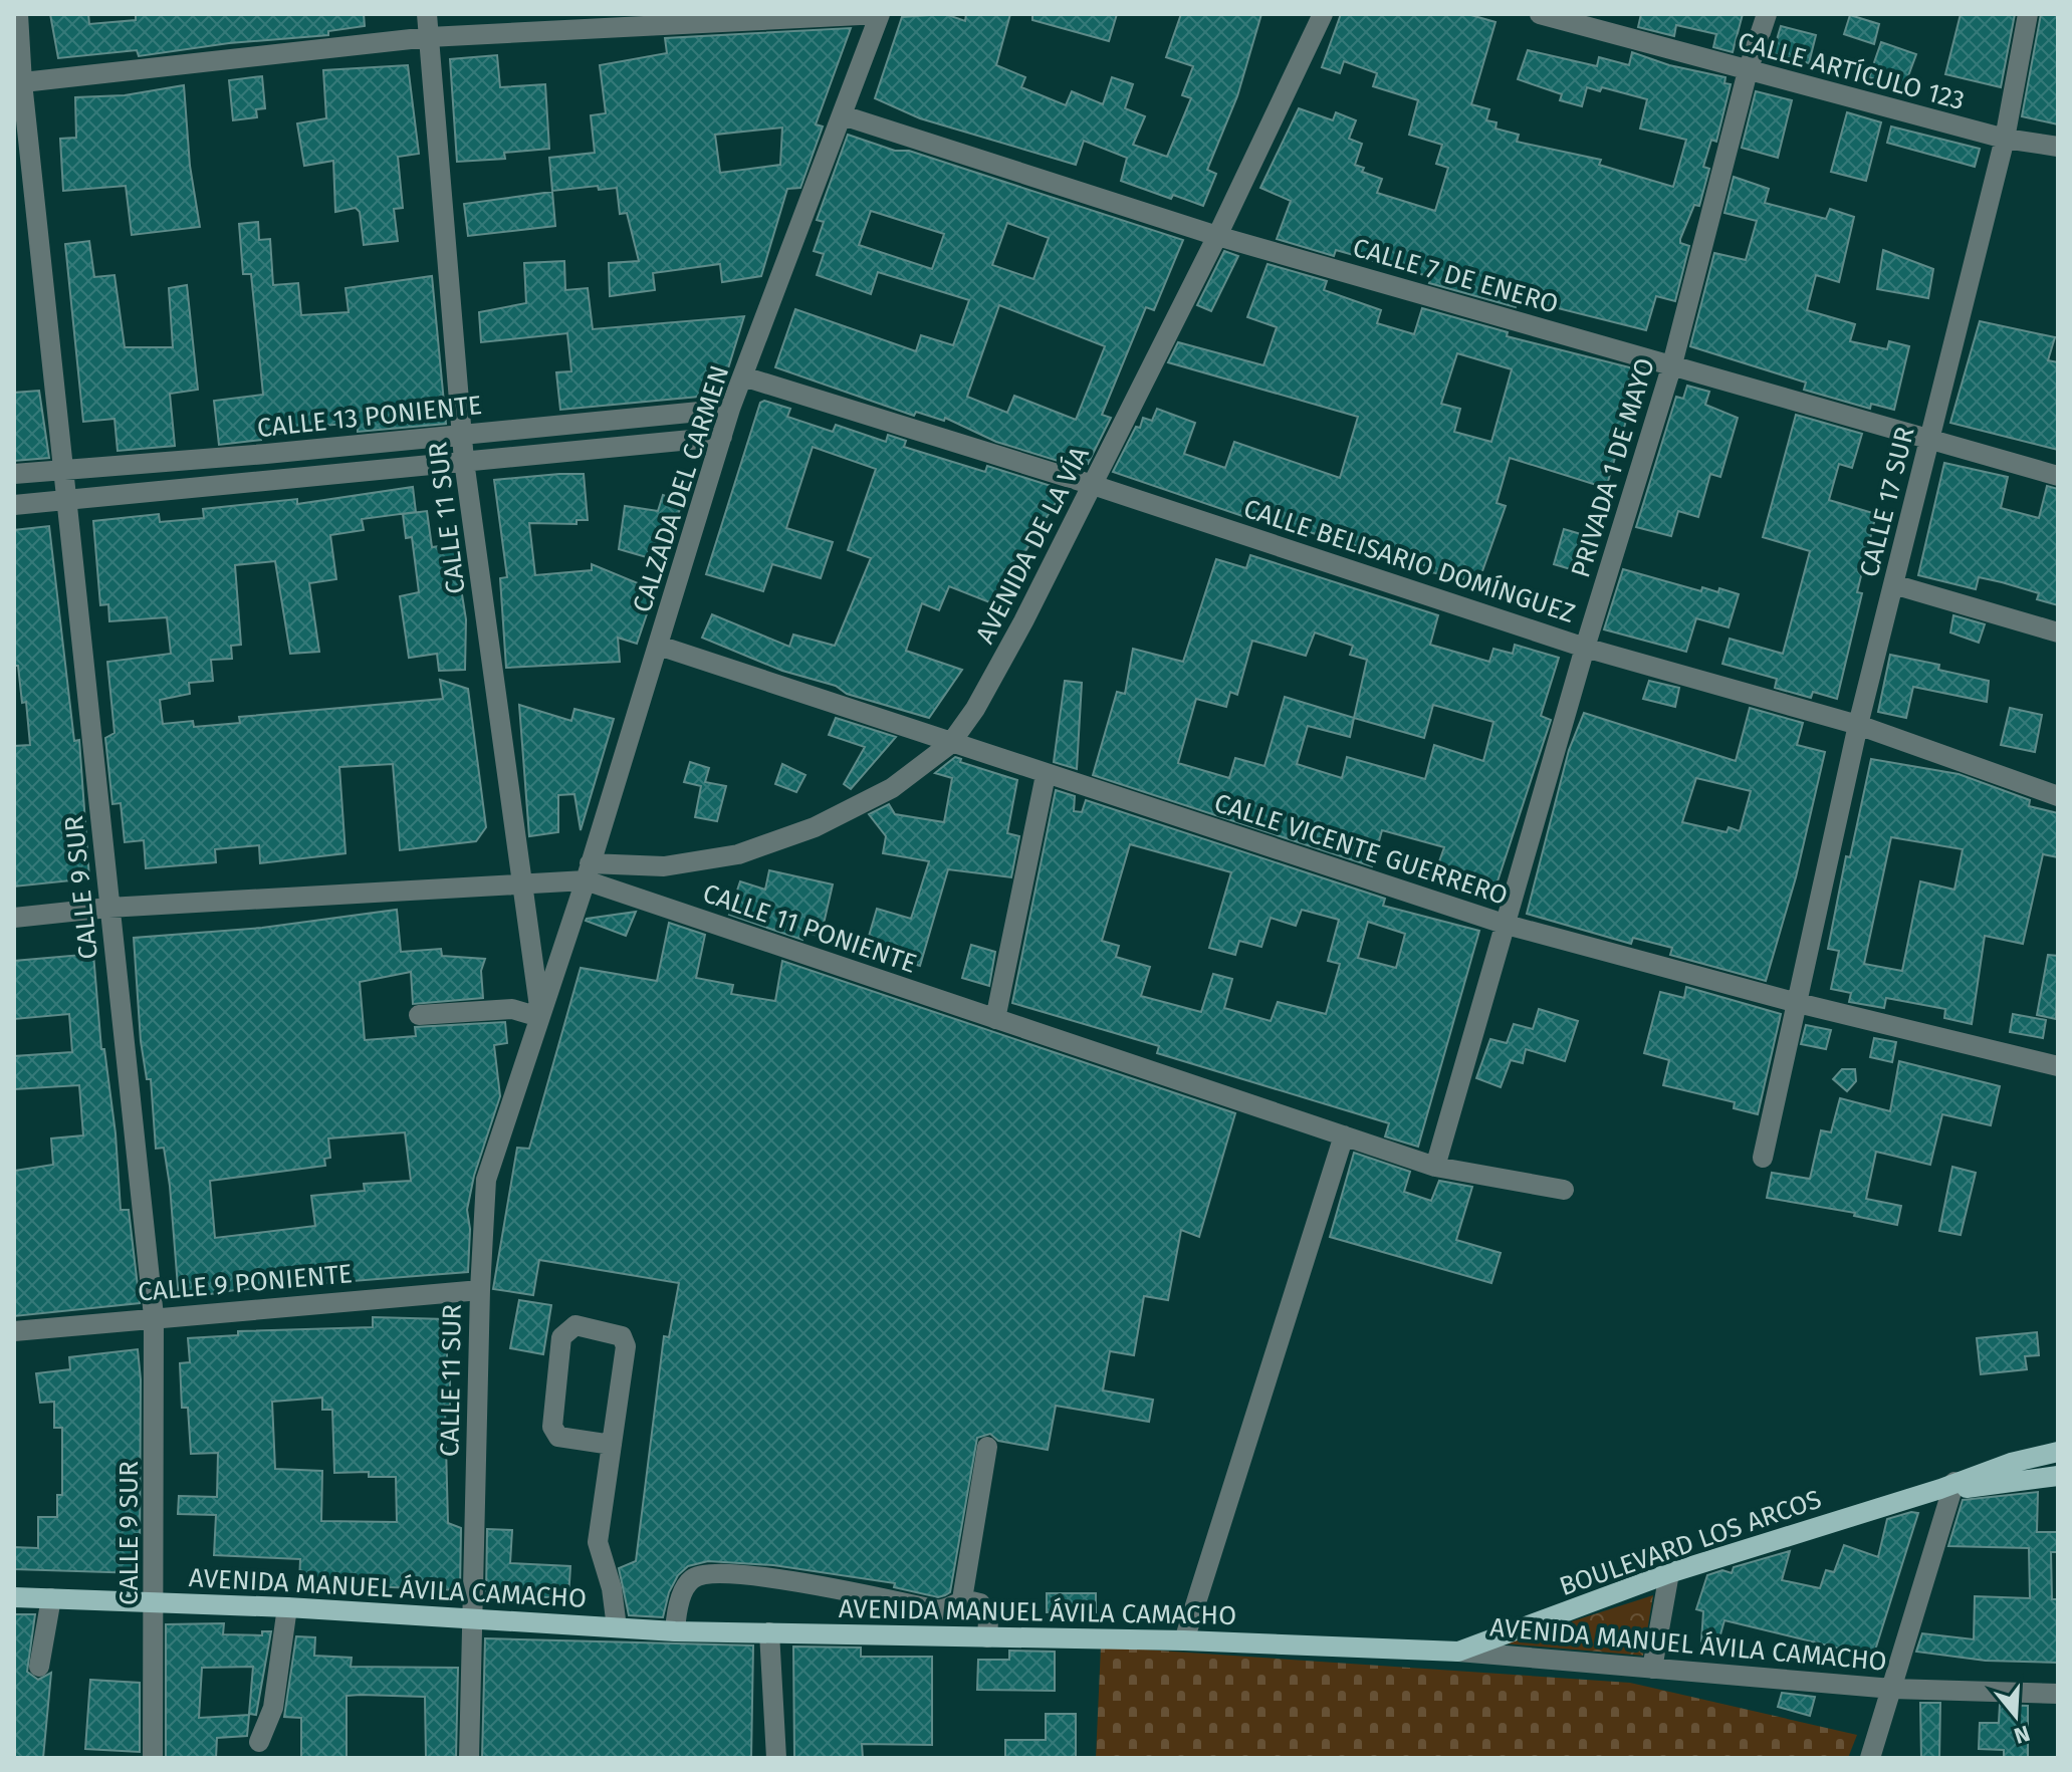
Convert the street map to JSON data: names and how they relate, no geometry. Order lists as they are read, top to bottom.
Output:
{
  "streets": {
    "main road": ["BOULEVARD LOS ARCOS", "AVENIDA MANUEL ÁVILA CAMACHO"],
    "street": [
      "CALLE ARTÍCULO 123",
      "CALLE 7 DE ENERO",
      "CALLE 13 PONIENTE",
      "PRIVADA 1 DE MAYO",
      "CALZADA DEL CARMEN",
      "CALLE 17 SUR",
      "CALLE 11 SUR",
      "AVENIDA DE LA VÍA",
      "CALLE BELISARIO DOMÍNGUEZ",
      "CALLE VICENTE GUERRERO",
      "CALLE 9 SUR",
      "CALLE 11 PONIENTE",
      "CALLE 9 PONIENTE"
    ]
  },
  "crossings": [
    ["CALLE ARTÍCULO 123", "PRIVADA 1 DE MAYO"],
    ["CALLE ARTÍCULO 123", "CALLE 17 SUR"],
    ["CALLE 7 DE ENERO", "PRIVADA 1 DE MAYO"],
    ["CALLE 7 DE ENERO", "CALZADA DEL CARMEN"],
    ["CALLE 7 DE ENERO", "CALLE 17 SUR"],
    ["CALLE 7 DE ENERO", "AVENIDA DE LA VÍA"],
    ["CALLE 13 PONIENTE", "CALZADA DEL CARMEN"],
    ["CALLE 13 PONIENTE", "CALLE 11 SUR"],
    ["CALLE 13 PONIENTE", "CALLE 9 SUR"],
    ["PRIVADA 1 DE MAYO", "CALLE BELISARIO DOMÍNGUEZ"],
    ["PRIVADA 1 DE MAYO", "CALLE VICENTE GUERRERO"],
    ["PRIVADA 1 DE MAYO", "CALLE 11 PONIENTE"],
    ["CALZADA DEL CARMEN", "CALLE 11 SUR"],
    ["CALZADA DEL CARMEN", "AVENIDA DE LA VÍA"],
    ["CALZADA DEL CARMEN", "CALLE BELISARIO DOMÍNGUEZ"],
    ["CALZADA DEL CARMEN", "CALLE VICENTE GUERRERO"],
    ["CALZADA DEL CARMEN", "CALLE 11 PONIENTE"],
    ["CALLE 17 SUR", "CALLE BELISARIO DOMÍNGUEZ"],
    ["CALLE 17 SUR", "CALLE VICENTE GUERRERO"],
    ["CALLE 11 SUR", "CALLE 11 PONIENTE"],
    ["CALLE 11 SUR", "CALLE 9 PONIENTE"],
    ["CALLE 11 SUR", "AVENIDA MANUEL ÁVILA CAMACHO"],
    ["AVENIDA DE LA VÍA", "CALLE BELISARIO DOMÍNGUEZ"],
    ["AVENIDA DE LA VÍA", "CALLE VICENTE GUERRERO"],
    ["AVENIDA DE LA VÍA", "CALLE 11 PONIENTE"],
    ["CALLE 9 SUR", "CALLE 11 PONIENTE"],
    ["CALLE 9 SUR", "CALLE 9 PONIENTE"],
    ["CALLE 9 SUR", "AVENIDA MANUEL ÁVILA CAMACHO"],
    ["BOULEVARD LOS ARCOS", "AVENIDA MANUEL ÁVILA CAMACHO"]
  ],
  "north": "bottom"
}
